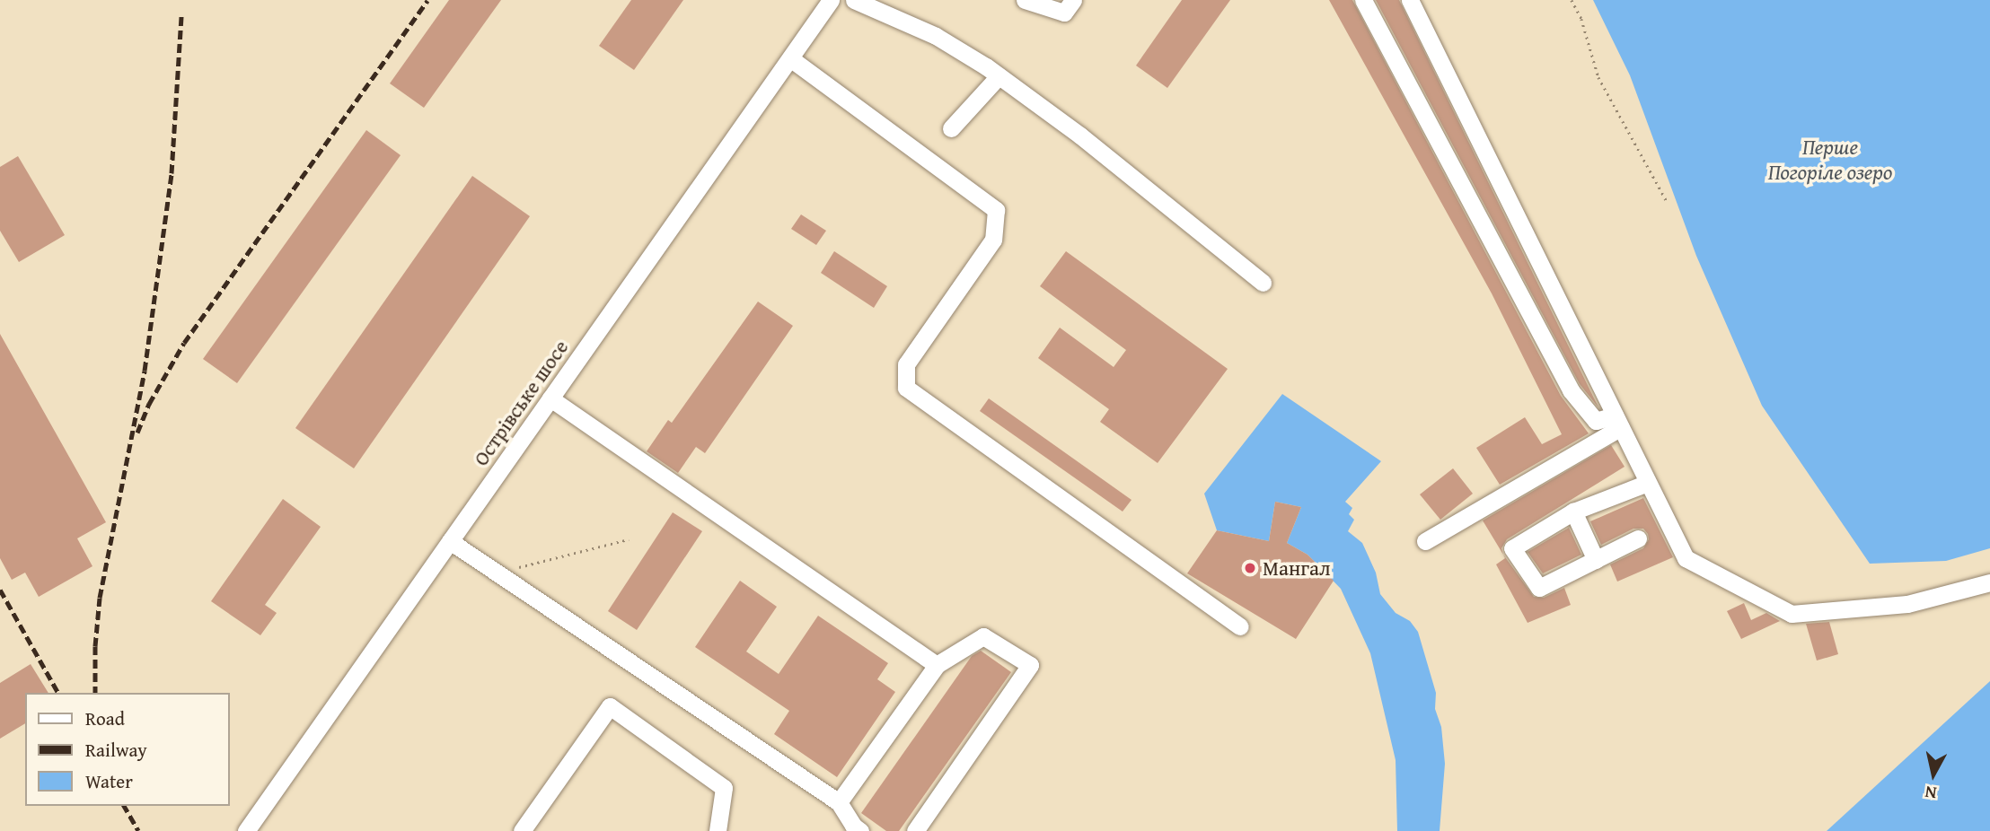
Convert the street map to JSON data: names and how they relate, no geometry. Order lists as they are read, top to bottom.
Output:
{
  "streets": {
    "street": ["Острівське шосе"]
  },
  "water": ["Перше Погоріле озеро"],
  "places": ["Мангал"],
  "legend": ["Road", "Railway", "Water"],
  "north": "bottom"
}
